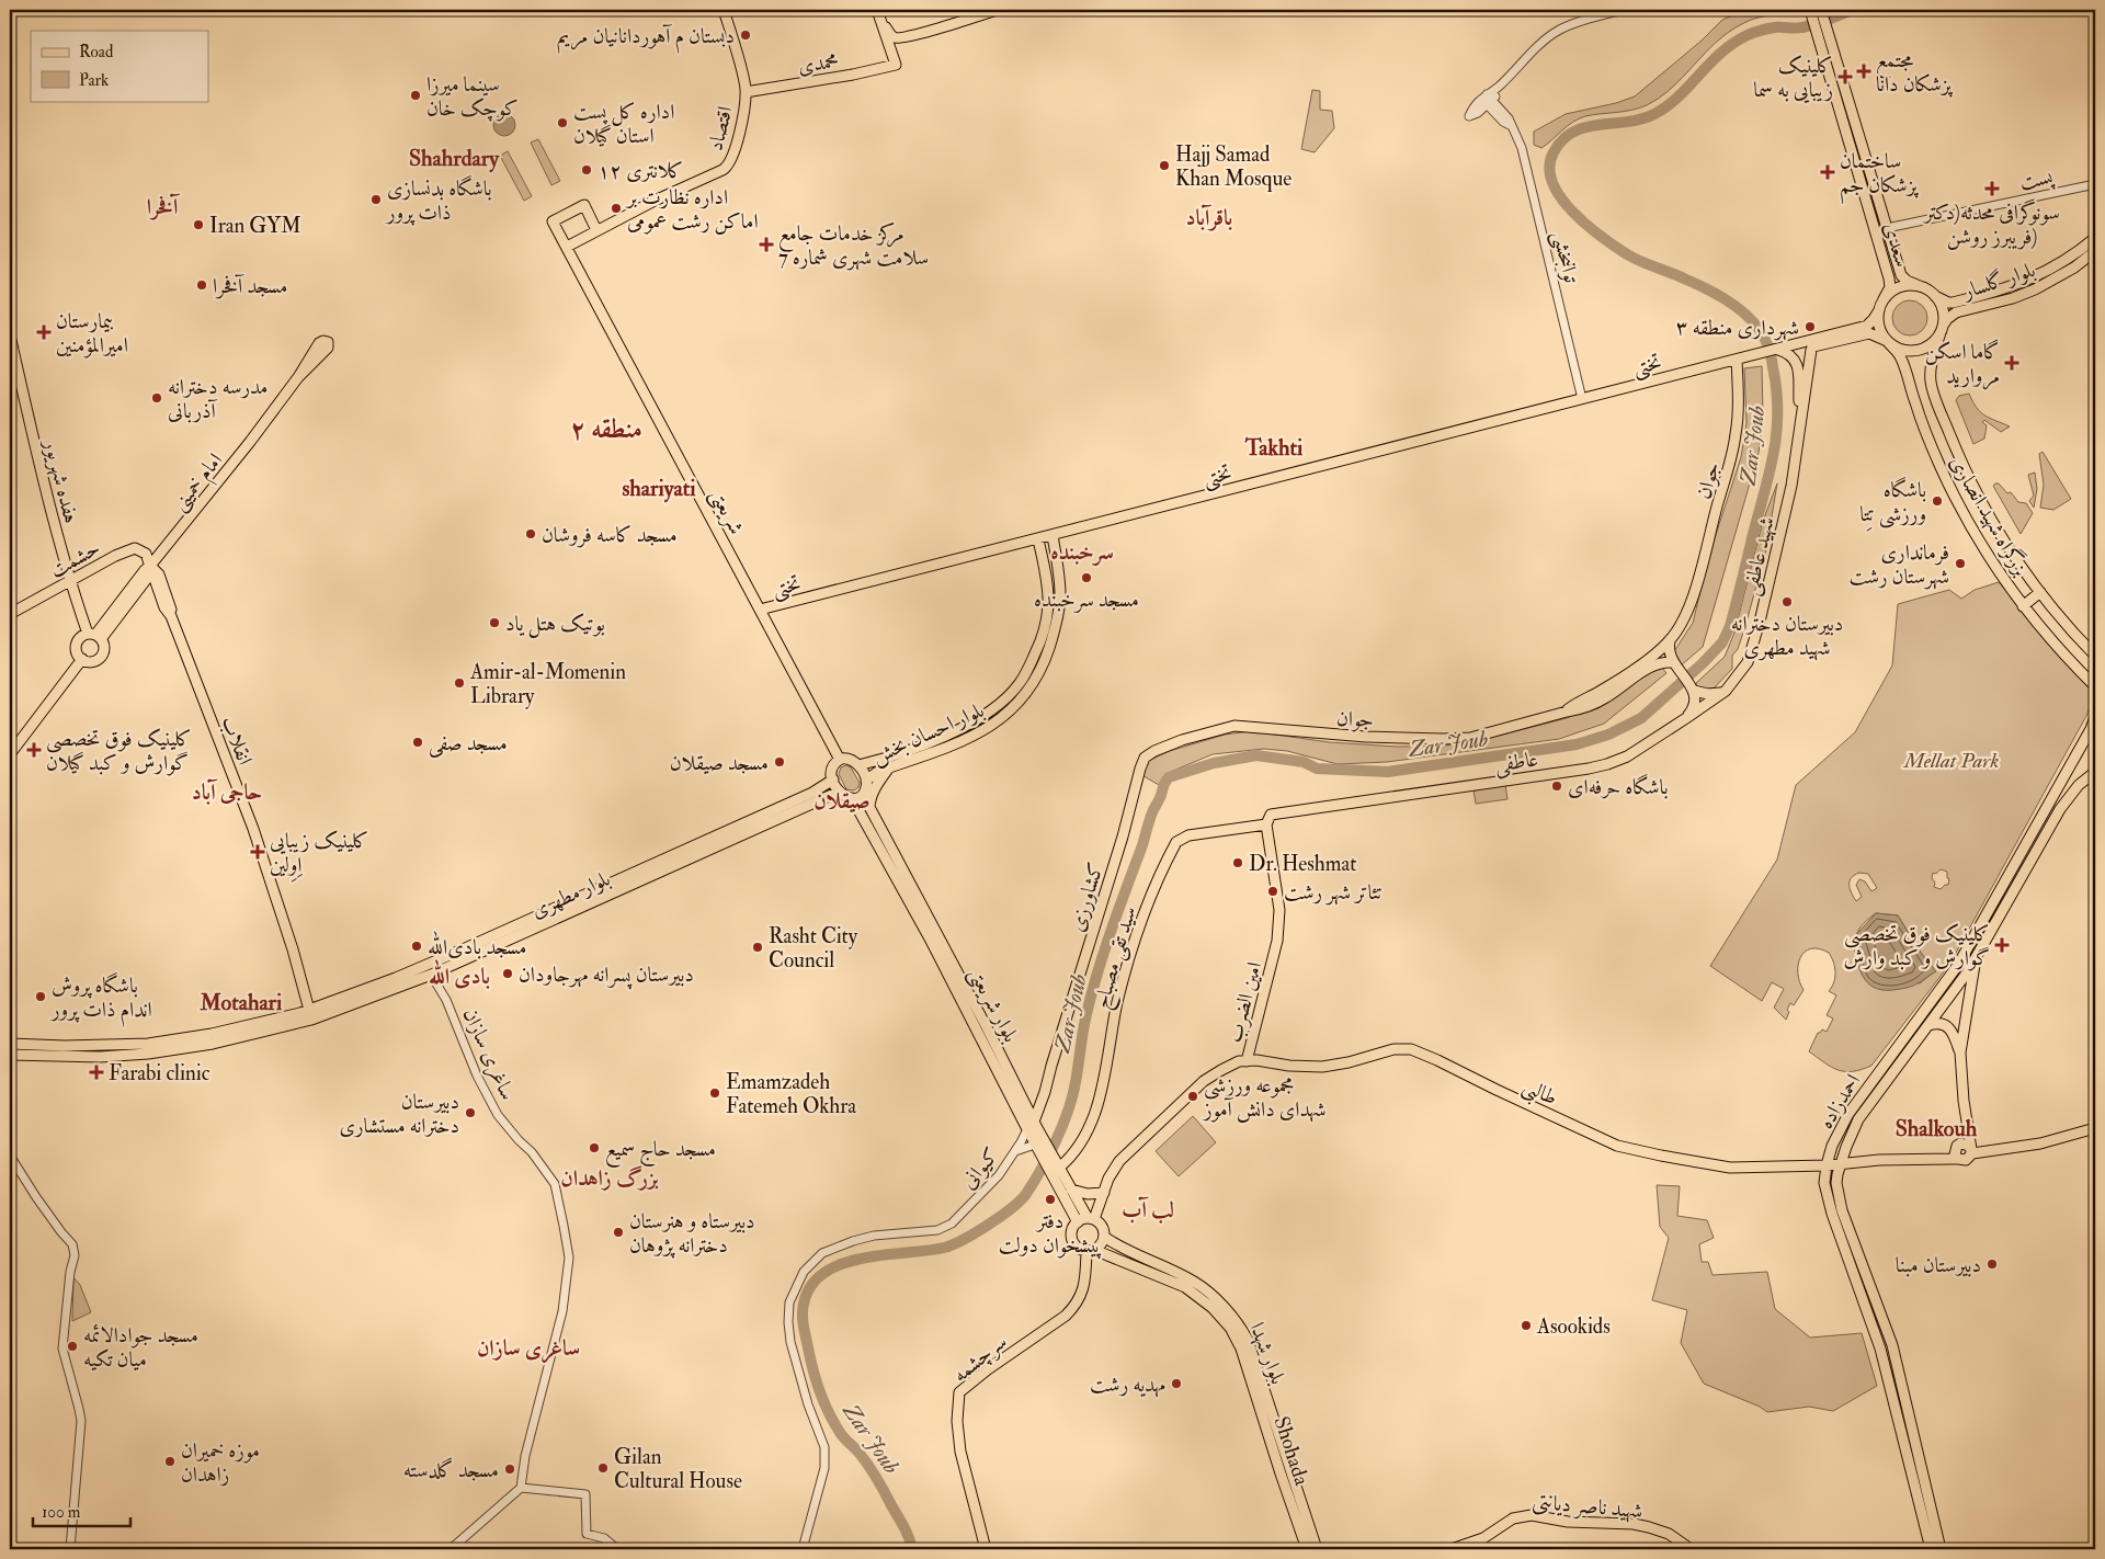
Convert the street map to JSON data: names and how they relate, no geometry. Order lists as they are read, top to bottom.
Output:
{
  "streets": {
    "main road": [
      "محمدی",
      "اقتصاد",
      "سعدی",
      "بلوار گلسار",
      "تختی",
      "جوان",
      "هفده شهریور",
      "امام خمینی",
      "شریعتی",
      "بزرگراه شهید انصاری",
      "شهید عاطفی",
      "حشمت",
      "بلوار احسان بخش",
      "انقلاب",
      "عاطفی",
      "بلوار مطهری",
      "کشاورزی",
      "سید تقی مصباح",
      "امین الضرب",
      "بلوار شریعتی",
      "طالبی",
      "احمدزاده",
      "بلوار شهدا",
      "سرچشمه",
      "Shohada",
      "شهید ناصر دیانتی"
    ],
    "street": [
      "پست",
      "توانبخشی",
      "ساغری سازان",
      "کیوانی"
    ]
  },
  "crossings": [
    ["محمدی", "اقتصاد"],
    ["اقتصاد", "شریعتی"],
    ["پست", "سعدی"],
    ["سعدی", "بلوار گلسار"],
    ["سعدی", "تختی"],
    ["سعدی", "بزرگراه شهید انصاری"],
    ["سعدی", "شهید عاطفی"],
    ["توانبخشی", "تختی"],
    ["بلوار گلسار", "تختی"],
    ["بلوار گلسار", "بزرگراه شهید انصاری"],
    ["بلوار گلسار", "شهید عاطفی"],
    ["تختی", "جوان"],
    ["تختی", "شریعتی"],
    ["تختی", "بزرگراه شهید انصاری"],
    ["تختی", "شهید عاطفی"],
    ["تختی", "بلوار احسان بخش"],
    ["جوان", "کشاورزی"],
    ["هفده شهریور", "امام خمینی"],
    ["هفده شهریور", "حشمت"],
    ["امام خمینی", "حشمت"],
    ["امام خمینی", "انقلاب"],
    ["شریعتی", "بلوار احسان بخش"],
    ["شریعتی", "بلوار مطهری"],
    ["شریعتی", "بلوار شریعتی"],
    ["بزرگراه شهید انصاری", "شهید عاطفی"],
    ["شهید عاطفی", "عاطفی"],
    ["حشمت", "انقلاب"],
    ["بلوار احسان بخش", "بلوار مطهری"],
    ["بلوار احسان بخش", "بلوار شریعتی"],
    ["انقلاب", "بلوار مطهری"],
    ["عاطفی", "سید تقی مصباح"],
    ["عاطفی", "امین الضرب"],
    ["بلوار مطهری", "بلوار شریعتی"],
    ["بلوار مطهری", "ساغری سازان"],
    ["کشاورزی", "بلوار شریعتی"],
    ["کشاورزی", "کیوانی"],
    ["سید تقی مصباح", "امین الضرب"],
    ["سید تقی مصباح", "بلوار شریعتی"],
    ["امین الضرب", "بلوار شریعتی"],
    ["امین الضرب", "طالبی"],
    ["امین الضرب", "بلوار شهدا"],
    ["امین الضرب", "سرچشمه"],
    ["امین الضرب", "Shohada"],
    ["بلوار شریعتی", "کیوانی"],
    ["بلوار شریعتی", "بلوار شهدا"],
    ["بلوار شریعتی", "سرچشمه"],
    ["بلوار شریعتی", "Shohada"],
    ["طالبی", "احمدزاده"],
    ["بلوار شهدا", "سرچشمه"],
    ["بلوار شهدا", "Shohada"],
    ["سرچشمه", "Shohada"]
  ],
  "districts": [
    "Shahrdary",
    "آفخرا",
    "باقرآباد",
    "منطقه ۲",
    "Takhti",
    "shariyati",
    "سرخبنده",
    "حاجی آباد",
    "صیقلان",
    "بادی الله",
    "Motahari",
    "Shalkouh",
    "بزرگ زاهدان",
    "لب آب",
    "ساغری سازان"
  ],
  "water": ["Zar Joub"],
  "parks": ["Mellat Park"],
  "places": {
    "other": [
      "دبستان م آهوردانانیان مریم",
      "سینما میرزا کوچک خان",
      "اداره کل پست استان گیلان",
      "Hajj Samad Khan Mosque",
      "کلانتری ۱۲",
      "باشگاه بدنسازی ذات پرور",
      "اداره نظارت بر اماکن رشت عمومی",
      "Iran GYM",
      "مسجد آفخرا",
      "شهرداری منطقه ۳",
      "مدرسه دخترانه آذربانی",
      "باشگاه ورزشی تِتا",
      "مسجد کاسه فروشان",
      "فرمانداری شهرستان رشت",
      "مسجد سرخبنده",
      "دبیرستان دخترانه شهید مطهری",
      "بوتیک هتل یاد",
      "Amir-al-Momenin Library",
      "مسجد صفی",
      "مسجد صیقلان",
      "باشگاه حرفه‌ای",
      "Dr. Heshmat",
      "تئاتر شهر رشت",
      "مسجد بادی‌الله",
      "Rasht City Council",
      "دبیرستان پسرانه مهرجاودان",
      "باشگاه پروش اندام ذات پرور",
      "Emamzadeh Fatemeh Okhra",
      "مجموعه ورزشی شهدای دانش آموز",
      "دبیرستان دخترانه مستشاری",
      "مسجد حاج سمیع",
      "دفتر پیشخوان دولت",
      "دبیرستاه و هنرستان دخترانه پژوهان",
      "دبیرستان مبنا",
      "Asookids",
      "مسجد جوادالائمه میان تکیه",
      "مهدیه رشت",
      "موزه خمیران زاهدان",
      "Gilan Cultural House",
      "مسجد گلدسته"
    ],
    "health": [
      "مجتمع پزشکان دانا",
      "کلینیک زیبایی به سما",
      "ساختمان پزشکان جم",
      "سونوگرافی محدثه(دکتر فریبرز روشن)",
      "مرکز خدمات جامع سلامت شهری شماره 7",
      "بیمارستان امیرالمؤمنین",
      "گاما اسکن مروارید",
      "کلینیک فوق تخصصی گوارش و کبد گیلان",
      "کلینیک زیبایی اِوِلین",
      "کلینیک فوق تخصصی گوارش و کبد وارش",
      "Farabi clinic"
    ]
  },
  "legend": ["Road", "Park"],
  "scale_bar": "100 m"
}
